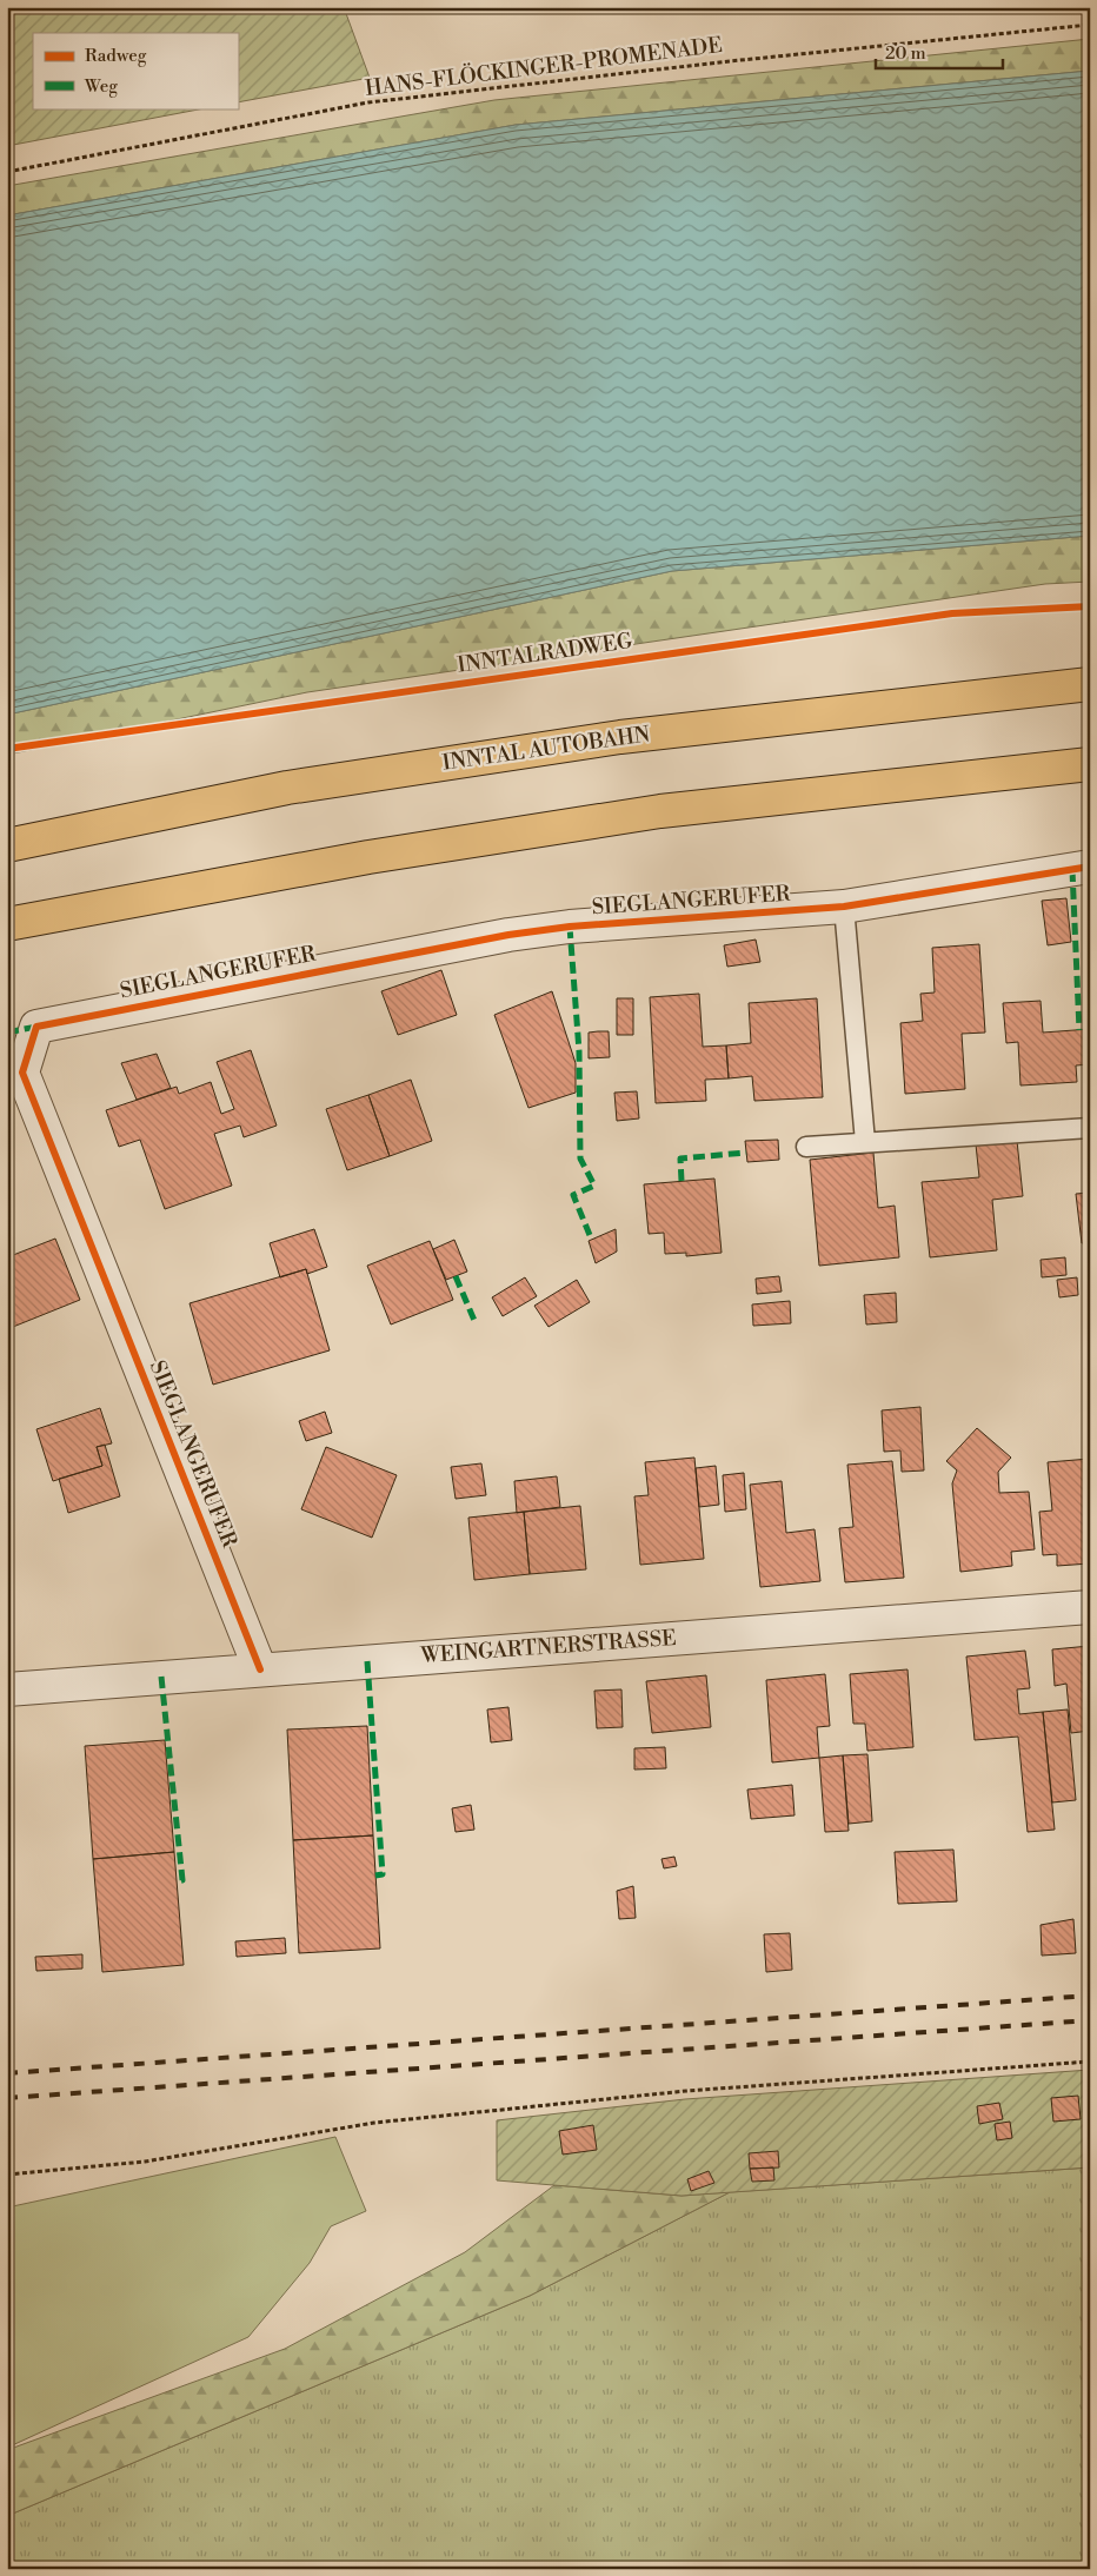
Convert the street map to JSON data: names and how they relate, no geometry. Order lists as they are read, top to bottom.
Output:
{
  "streets": {
    "highway": ["INNTAL AUTOBAHN"],
    "street": ["SIEGLANGERUFER", "WEINGARTNERSTRASSE"],
    "path": ["HANS-FLÖCKINGER-PROMENADE"],
    "cycle path": ["INNTALRADWEG"]
  },
  "crossings": [
    ["SIEGLANGERUFER", "WEINGARTNERSTRASSE"]
  ],
  "legend": ["Radweg", "Weg"],
  "scale_bar": "20 m"
}
